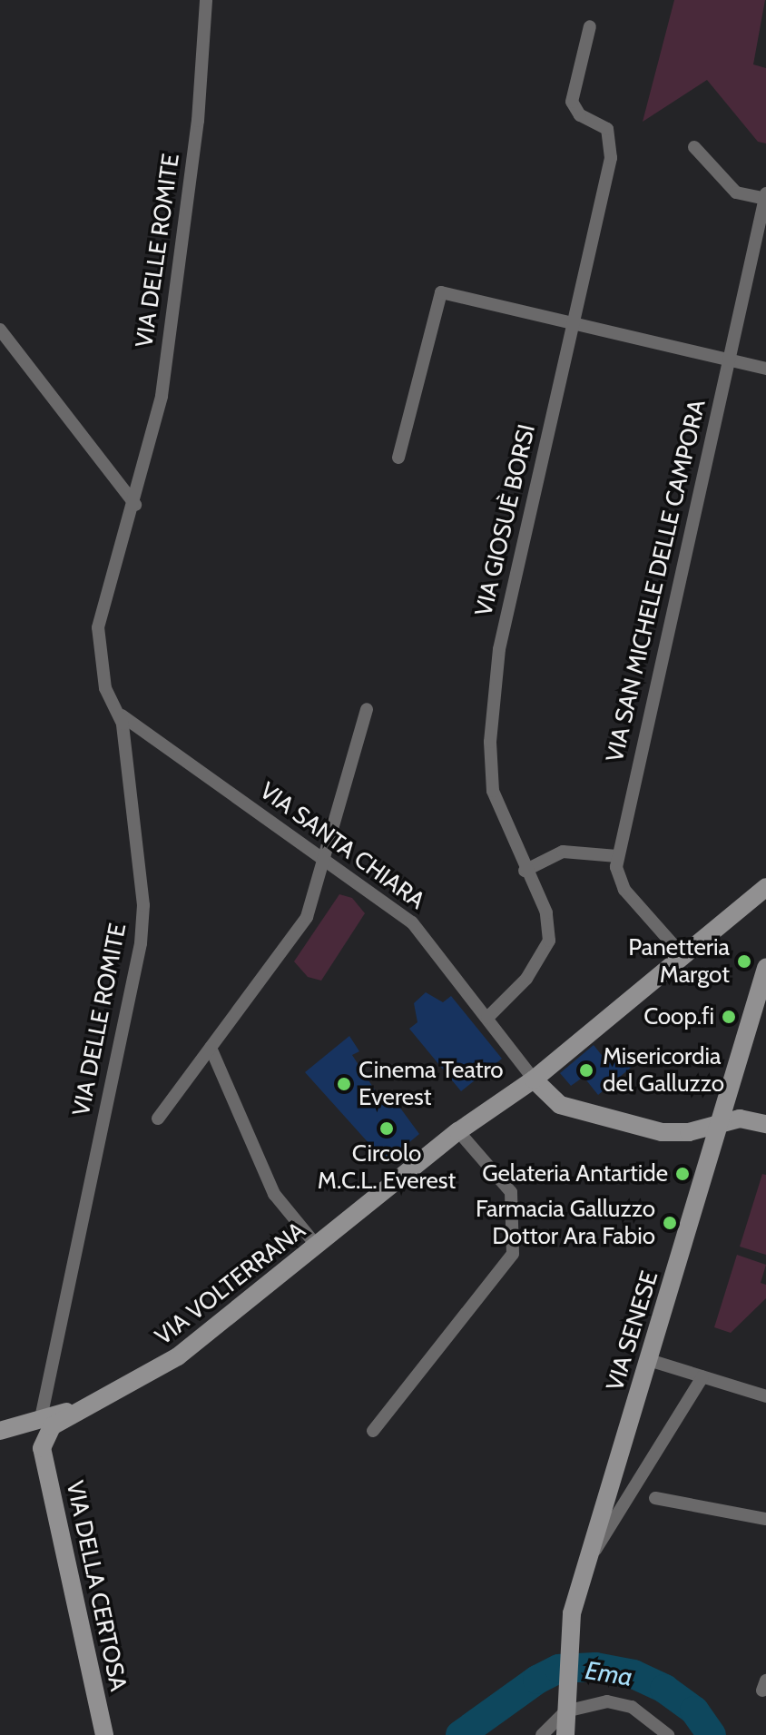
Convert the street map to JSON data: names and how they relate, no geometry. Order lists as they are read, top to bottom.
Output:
{
  "streets": {
    "main road": ["VIA VOLTERRANA", "VIA SENESE", "VIA DELLA CERTOSA"],
    "street": [
      "VIA DELLE ROMITE",
      "VIA GIOSUÈ BORSI",
      "VIA SAN MICHELE DELLE CAMPORA",
      "VIA SANTA CHIARA"
    ]
  },
  "crossings": [
    ["VIA DELLE ROMITE", "VIA SANTA CHIARA"],
    ["VIA GIOSUÈ BORSI", "VIA SANTA CHIARA"],
    ["VIA SAN MICHELE DELLE CAMPORA", "VIA VOLTERRANA"],
    ["VIA SANTA CHIARA", "VIA VOLTERRANA"],
    ["VIA VOLTERRANA", "VIA DELLA CERTOSA"]
  ],
  "water": ["Ema"],
  "places": [
    "Panetteria Margot",
    "Coop.fi",
    "Misericordia del Galluzzo",
    "Cinema Teatro Everest",
    "Circolo M.C.L. Everest",
    "Gelateria Antartide",
    "Farmacia Galluzzo Dottor Ara Fabio"
  ]
}
